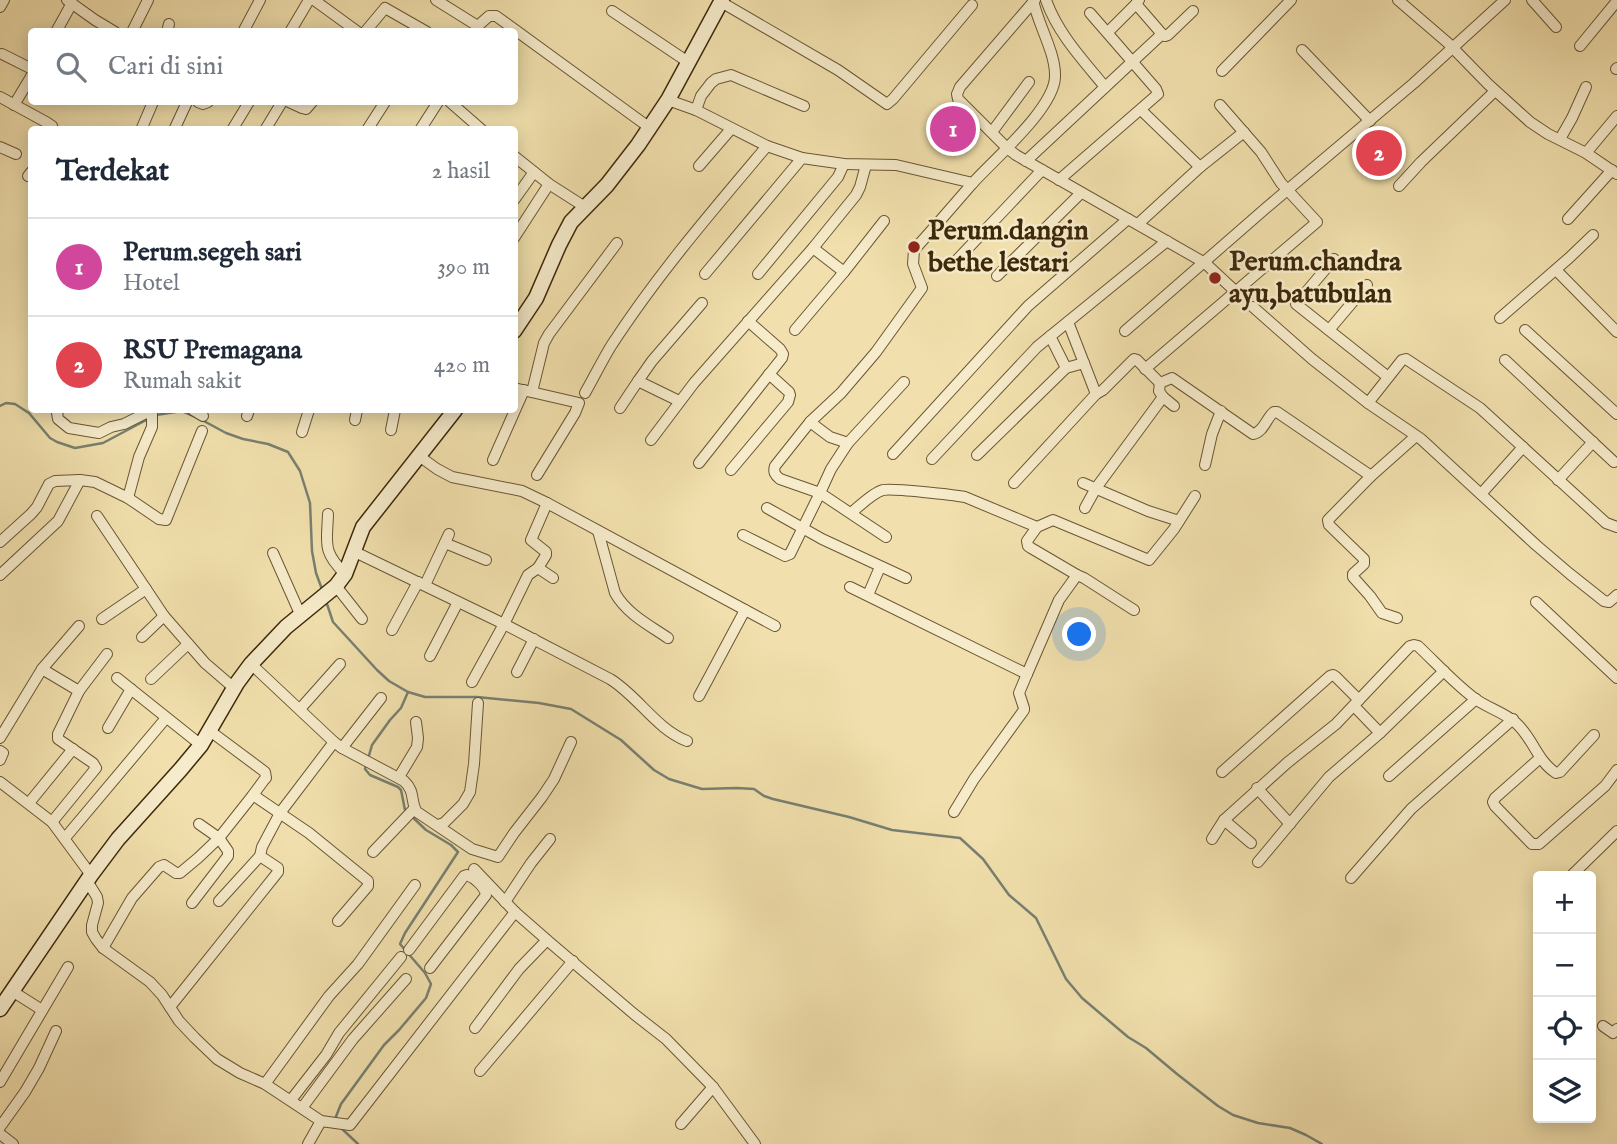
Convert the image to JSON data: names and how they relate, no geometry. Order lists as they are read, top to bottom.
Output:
{
  "places": ["Perum.dangin bethe lestari", "Perum.chandra ayu,batubulan"],
  "page": {
    "search": "Cari di sini",
    "pins": ["1", "2"],
    "heading": ["Terdekat", "2 hasil"],
    "list": [
      {
        "mark": "1",
        "name": "Perum.segeh sari",
        "note": "Hotel",
        "value": "390 m"
      },
      {
        "mark": "2",
        "name": "RSU Premagana",
        "note": "Rumah sakit",
        "value": "420 m"
      }
    ],
    "map_buttons": ["+", "−"]
  }
}
